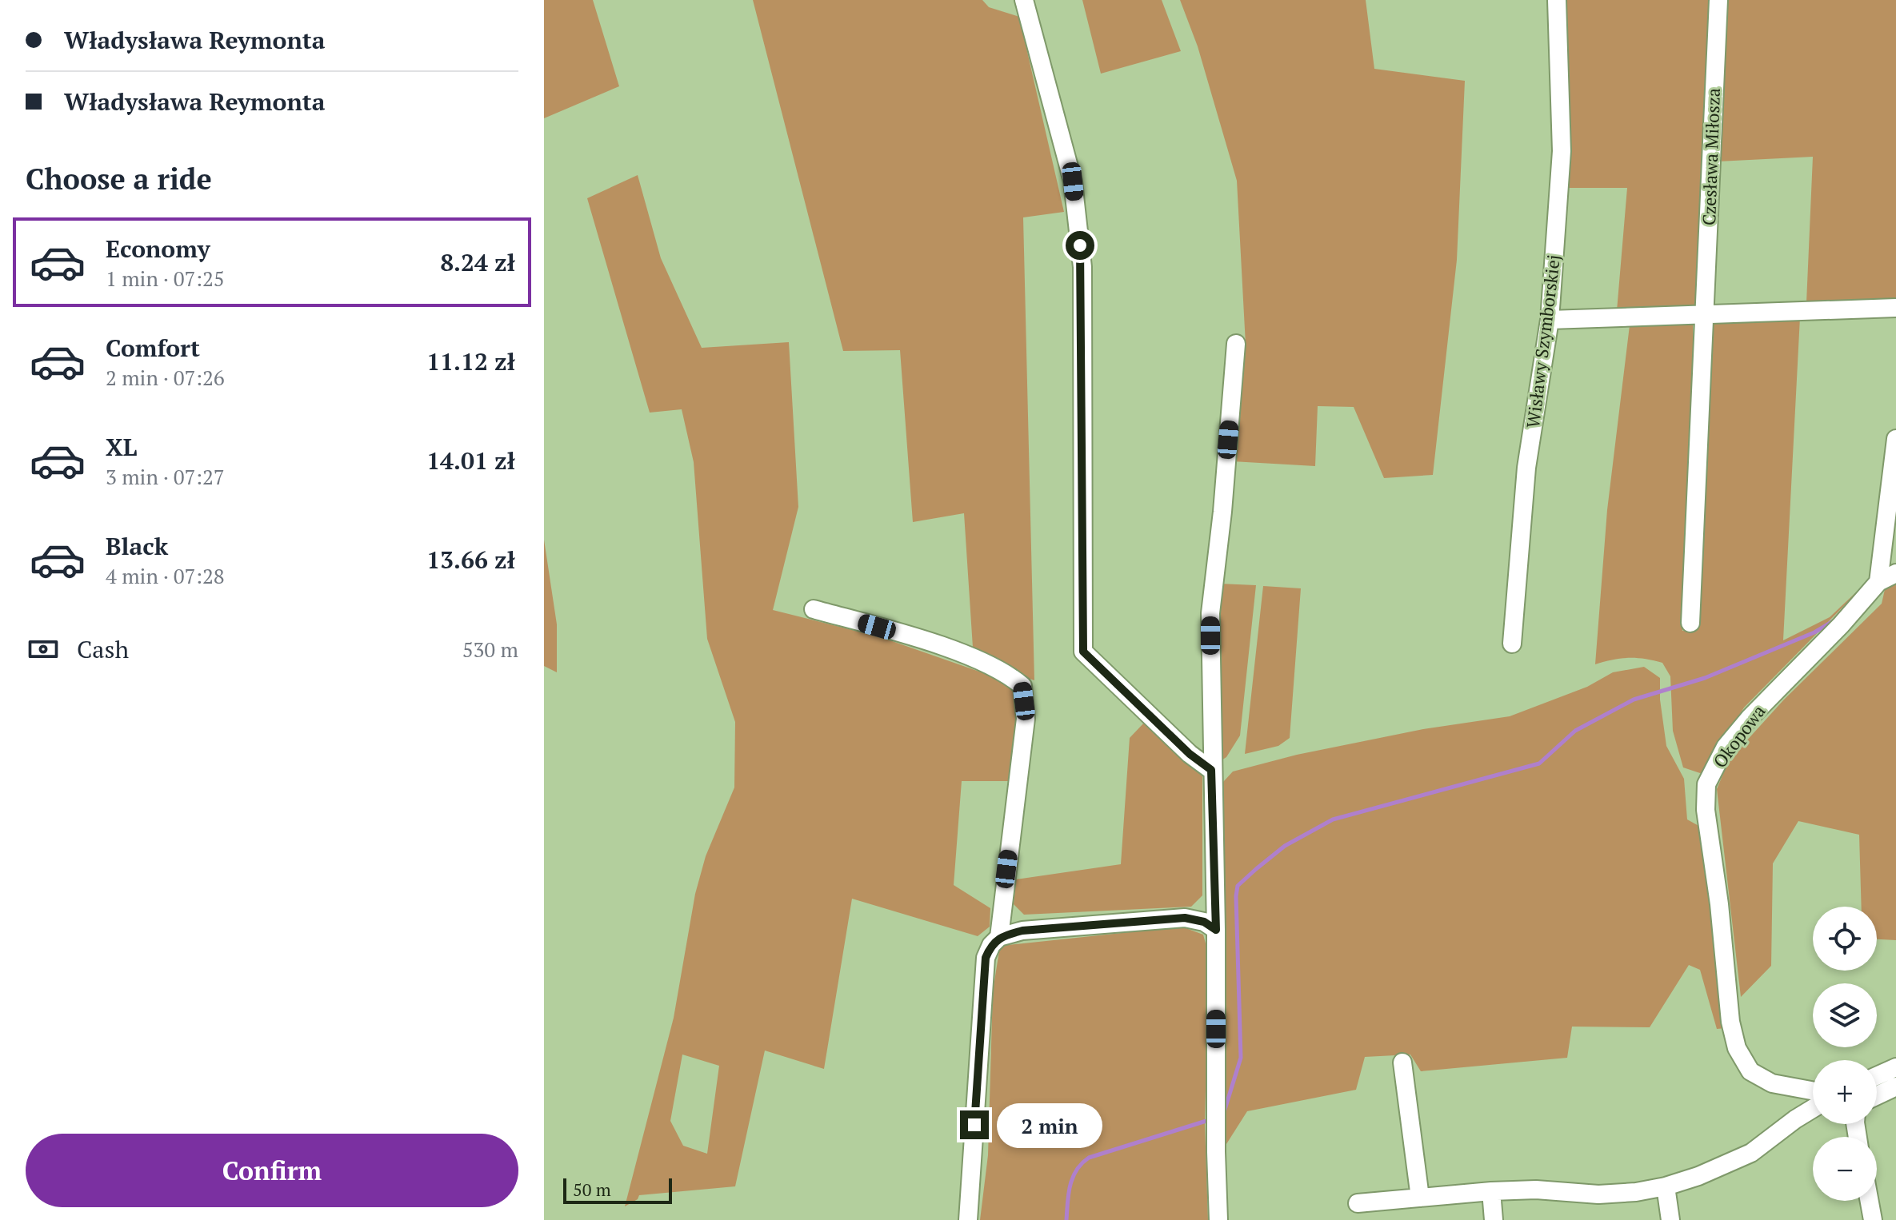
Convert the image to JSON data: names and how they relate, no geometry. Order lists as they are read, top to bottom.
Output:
{
  "streets": {
    "street": ["Czesława Miłosza", "Wisławy Szymborskiej", "Okopowa"]
  },
  "scale_bar": "50 m",
  "page": {
    "banner": ["Władysława Reymonta", "Władysława Reymonta"],
    "heading": "Choose a ride",
    "list": [
      {
        "name": "Economy",
        "note": "1 min · 07:25",
        "value": "8.24 zł"
      },
      {
        "name": "Comfort",
        "note": "2 min · 07:26",
        "value": "11.12 zł"
      },
      {
        "name": "XL",
        "note": "3 min · 07:27",
        "value": "14.01 zł"
      },
      {
        "name": "Black",
        "note": "4 min · 07:28",
        "value": "13.66 zł"
      }
    ],
    "pay": ["Cash", "530 m"],
    "map_buttons": ["+", "−"],
    "bubble": "2 min",
    "buttons": "Confirm",
    "scale": "50 m"
  }
}
